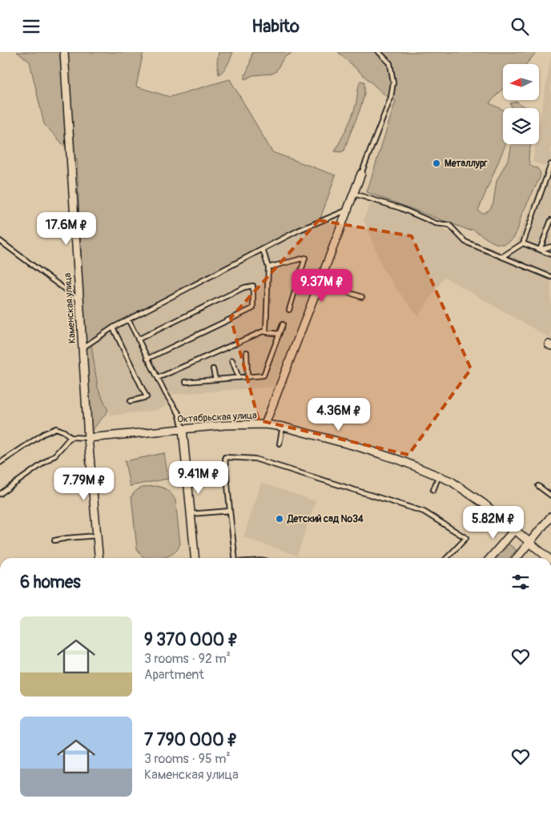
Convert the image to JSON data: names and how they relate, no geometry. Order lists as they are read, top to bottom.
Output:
{
  "streets": {
    "street": ["Каменская улица", "Октябрьская улица"]
  },
  "crossings": [
    ["Каменская улица", "Октябрьская улица"]
  ],
  "places": ["Металлург", "Детский сад №34"],
  "north": "left",
  "page": {
    "header": "Habito",
    "price": [
      "17.6M ₽",
      "9.37M ₽",
      "4.36M ₽",
      "9.41M ₽",
      "7.79M ₽",
      "5.82M ₽"
    ],
    "heading": "6 homes",
    "list": [
      {
        "name": "9 370 000 ₽",
        "note": "3 rooms · 92 m² · Apartment"
      },
      {
        "name": "7 790 000 ₽",
        "note": "3 rooms · 95 m² · Каменская улица"
      }
    ]
  }
}
